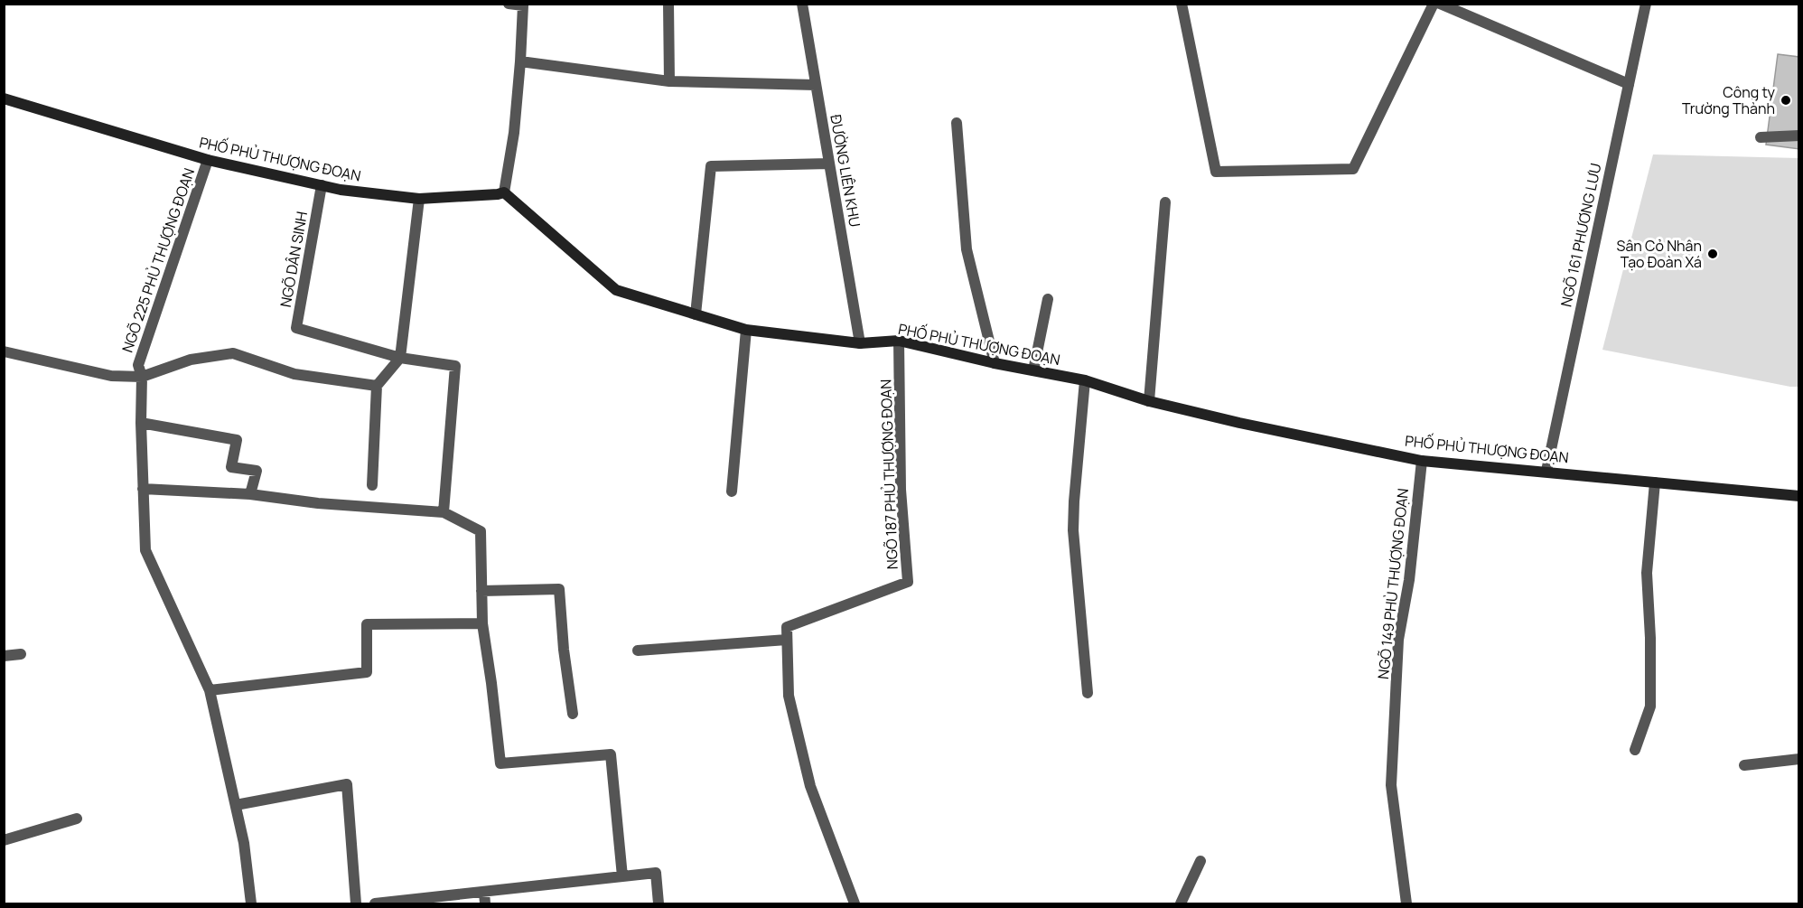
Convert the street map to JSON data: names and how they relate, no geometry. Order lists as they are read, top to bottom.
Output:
{
  "streets": {
    "main road": ["PHỐ PHỦ THƯỢNG ĐOẠN"],
    "street": [
      "ĐƯỜNG LIÊN KHU",
      "NGÕ 161 PHƯƠNG LƯU",
      "NGÕ DÂN SINH",
      "NGÕ 225 PHỦ THƯỢNG ĐOẠN",
      "NGÕ 187 PHỦ THƯỢNG ĐOẠN",
      "NGÕ 149 PHÙ THƯỢNG ĐOẠN"
    ]
  },
  "crossings": [
    ["PHỐ PHỦ THƯỢNG ĐOẠN", "ĐƯỜNG LIÊN KHU"],
    ["PHỐ PHỦ THƯỢNG ĐOẠN", "NGÕ 161 PHƯƠNG LƯU"],
    ["PHỐ PHỦ THƯỢNG ĐOẠN", "NGÕ DÂN SINH"],
    ["PHỐ PHỦ THƯỢNG ĐOẠN", "NGÕ 225 PHỦ THƯỢNG ĐOẠN"],
    ["PHỐ PHỦ THƯỢNG ĐOẠN", "NGÕ 187 PHỦ THƯỢNG ĐOẠN"],
    ["PHỐ PHỦ THƯỢNG ĐOẠN", "NGÕ 149 PHÙ THƯỢNG ĐOẠN"]
  ],
  "places": ["Công ty Trường Thành", "Sân Cỏ Nhân Tạo Đoàn Xá"]
}
